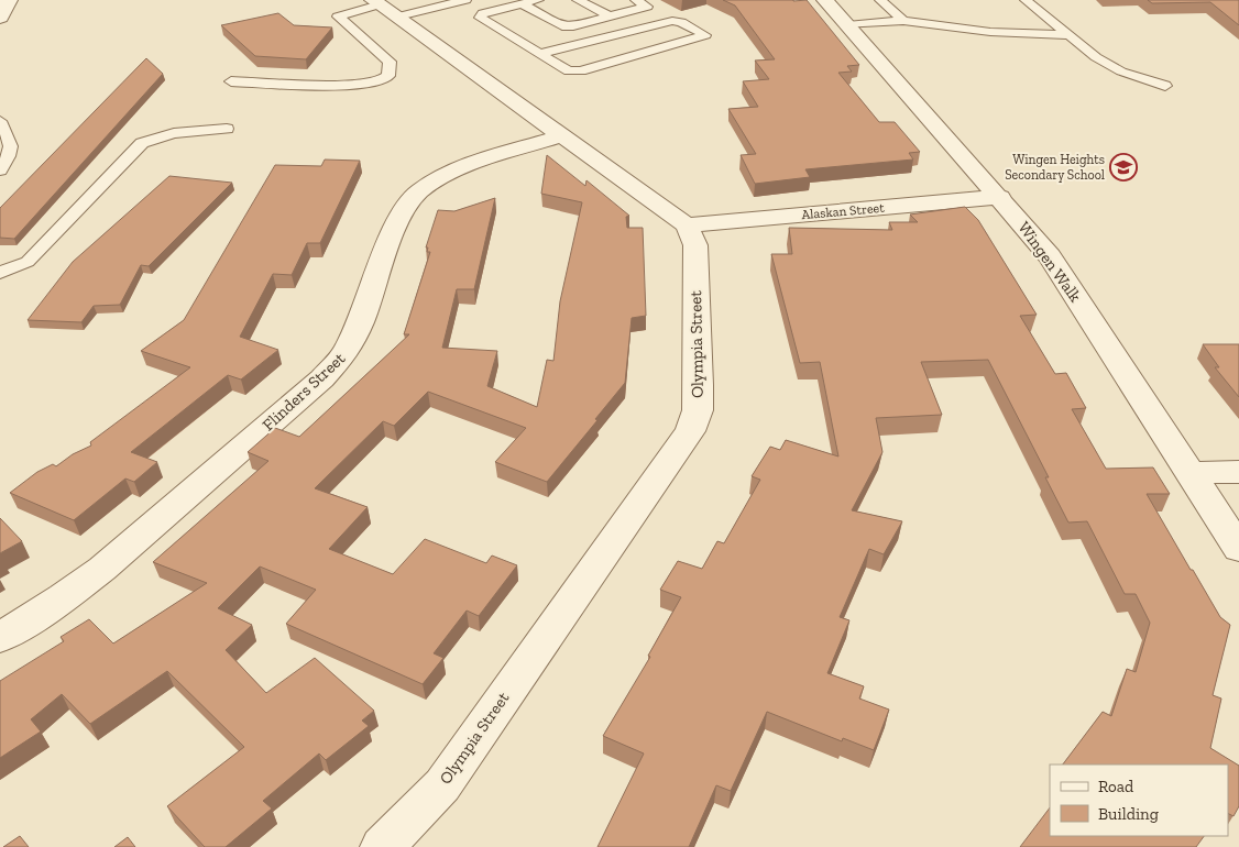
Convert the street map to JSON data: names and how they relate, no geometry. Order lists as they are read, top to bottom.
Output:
{
  "streets": {
    "street": [
      "Alaskan Street",
      "Wingen Walk",
      "Olympia Street",
      "Flinders Street"
    ]
  },
  "crossings": [
    ["Alaskan Street", "Wingen Walk"],
    ["Alaskan Street", "Olympia Street"]
  ],
  "places": {
    "school or university": ["Wingen Heights Secondary School"]
  },
  "legend": ["Road", "Building"]
}
